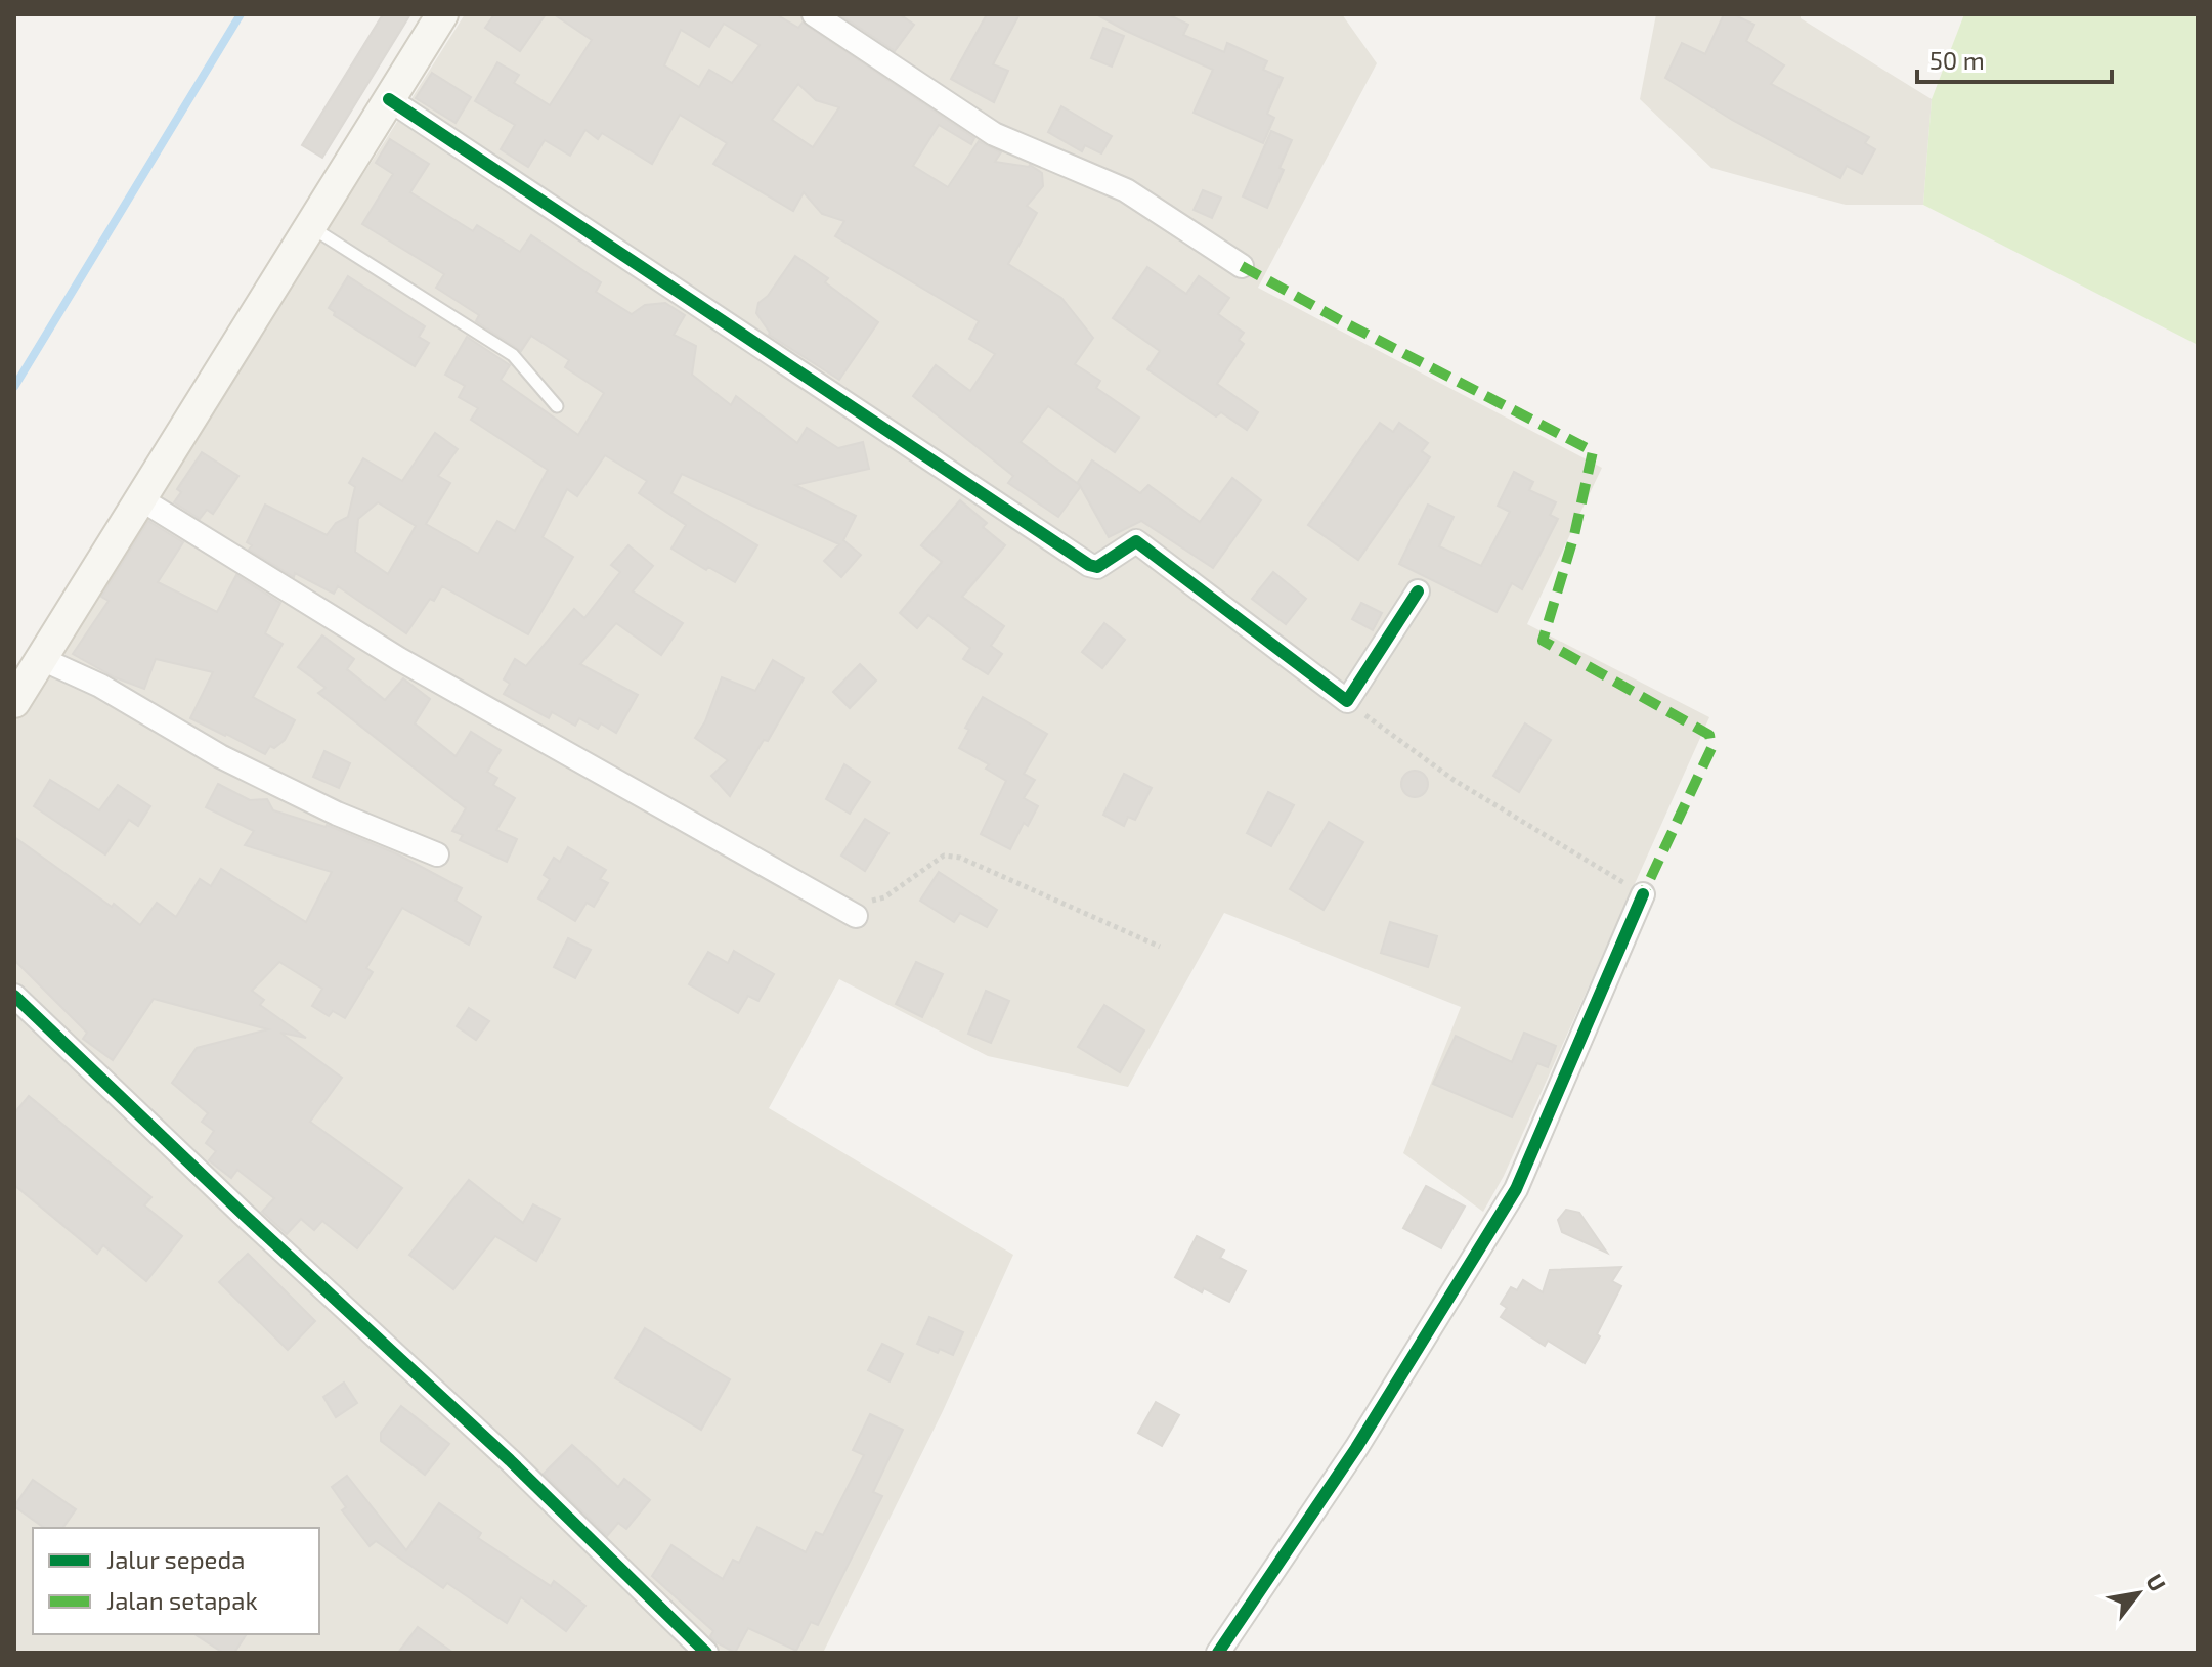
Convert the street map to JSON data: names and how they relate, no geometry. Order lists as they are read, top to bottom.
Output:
{
  "legend": ["Jalur sepeda", "Jalan setapak"],
  "scale_bar": "50 m",
  "north": "top right"
}
